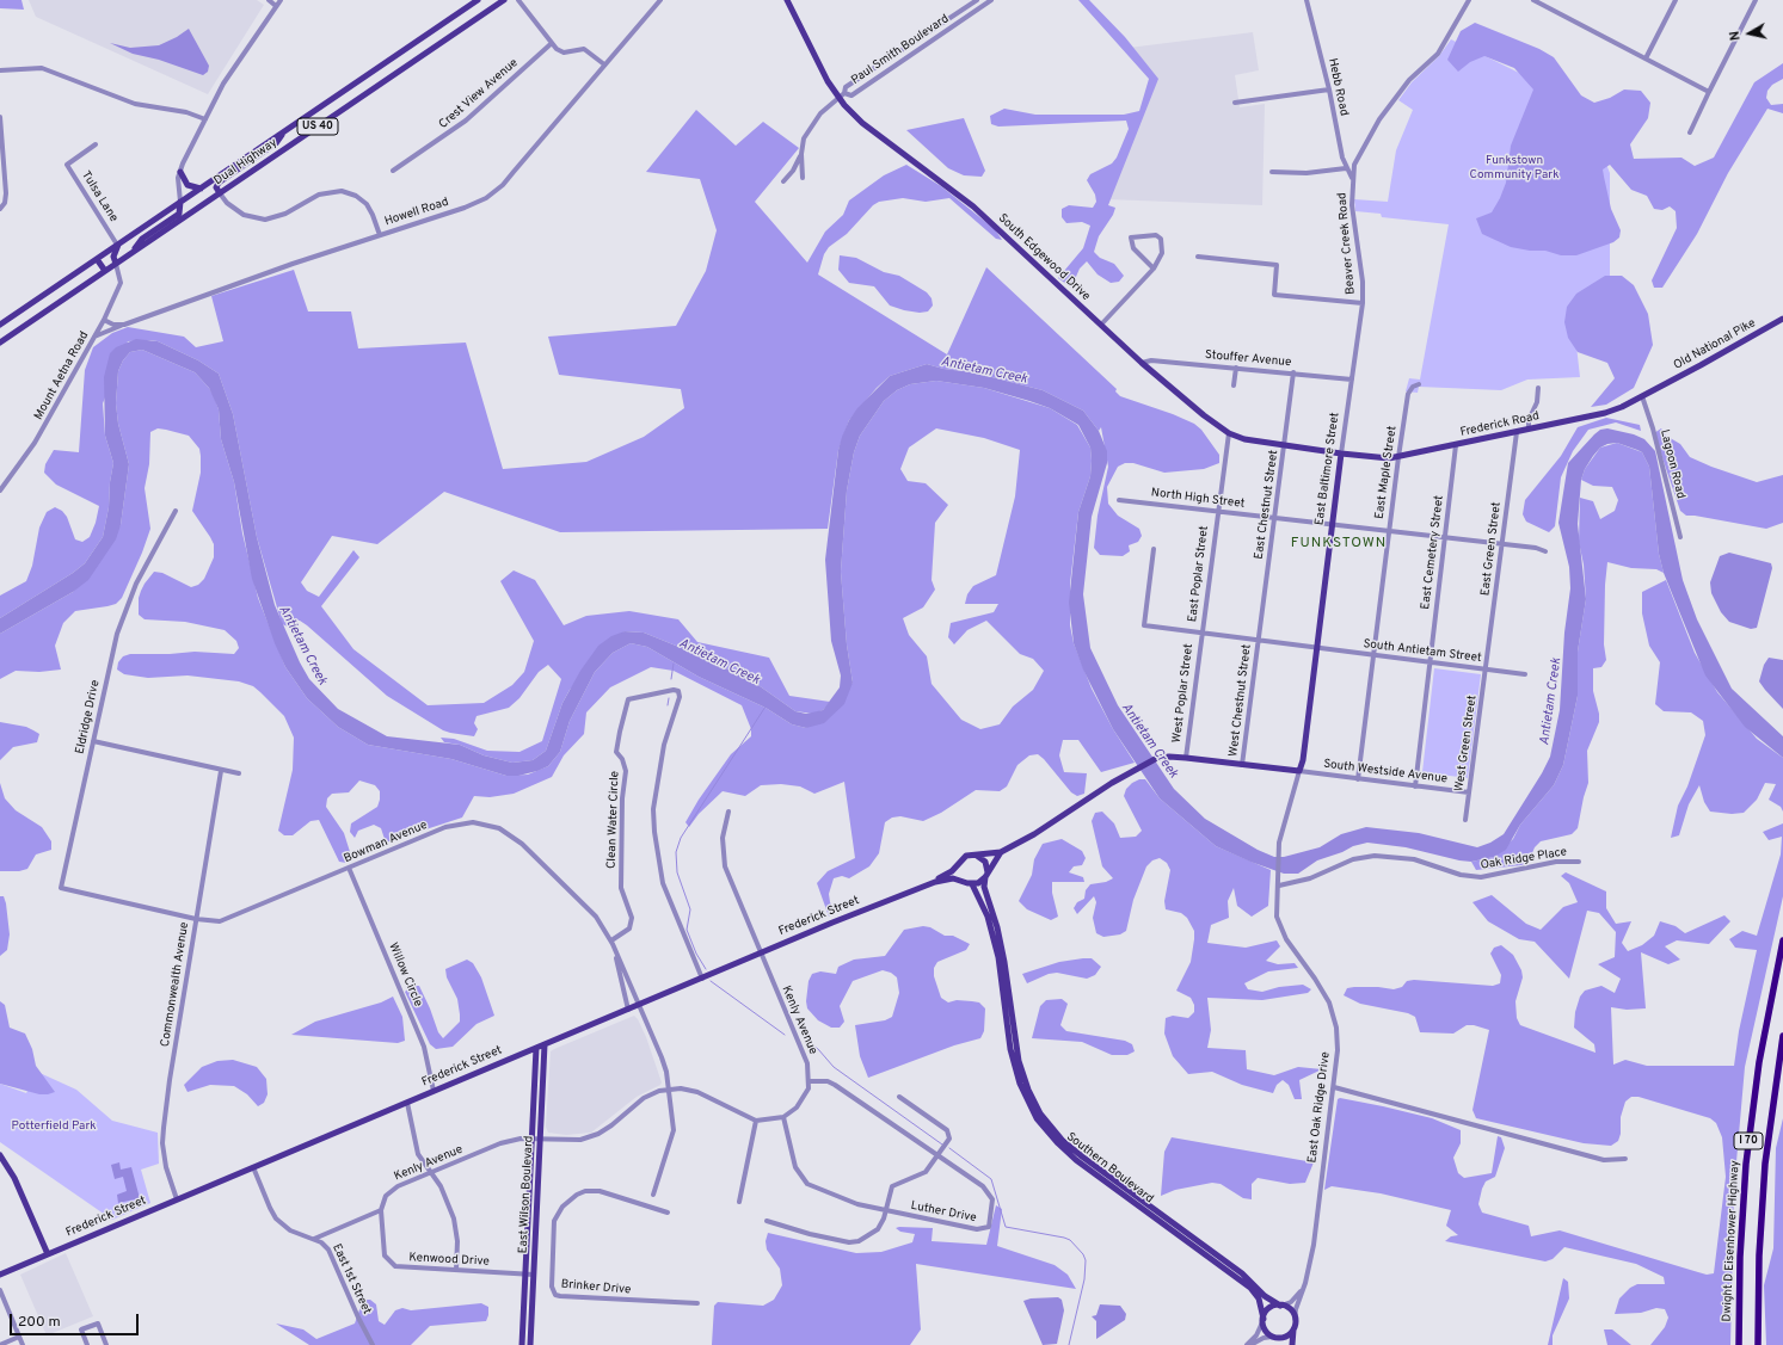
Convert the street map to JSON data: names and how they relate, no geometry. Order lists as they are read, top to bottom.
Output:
{
  "streets": {
    "highway": ["I 70", "Dwight D Eisenhower Highway"],
    "main road": [
      "US 40",
      "Dual Highway",
      "South Edgewood Drive",
      "Old National Pike",
      "Frederick Road",
      "East Baltimore Street",
      "Frederick Street",
      "Southern Boulevard",
      "East Wilson Boulevard"
    ],
    "street": [
      "Paul Smith Boulevard",
      "Hebb Road",
      "Crest View Avenue",
      "Tulsa Lane",
      "Howell Road",
      "Beaver Creek Road",
      "Stouffer Avenue",
      "Mount Aetna Road",
      "Lagoon Road",
      "East Maple Street",
      "North High Street",
      "East Chestnut Street",
      "East Green Street",
      "East Cemetery Street",
      "East Poplar Street",
      "South Antietam Street",
      "West Poplar Street",
      "West Chestnut Street",
      "Eldridge Drive",
      "West Green Street",
      "South Westside Avenue",
      "Clean Water Circle",
      "Bowman Avenue",
      "Oak Ridge Place",
      "Willow Circle",
      "Commonwealth Avenue",
      "Kenly Avenue",
      "East Oak Ridge Drive",
      "Luther Drive",
      "Kenwood Drive",
      "East 1st Street",
      "Brinker Drive"
    ]
  },
  "crossings": [
    ["Paul Smith Boulevard", "South Edgewood Drive"],
    ["Hebb Road", "Beaver Creek Road"],
    ["Dual Highway", "Tulsa Lane"],
    ["Dual Highway", "Mount Aetna Road"],
    ["Howell Road", "Mount Aetna Road"],
    ["Beaver Creek Road", "Stouffer Avenue"],
    ["Beaver Creek Road", "East Baltimore Street"],
    ["South Edgewood Drive", "Stouffer Avenue"],
    ["South Edgewood Drive", "Frederick Road"],
    ["South Edgewood Drive", "East Baltimore Street"],
    ["South Edgewood Drive", "East Chestnut Street"],
    ["South Edgewood Drive", "East Poplar Street"],
    ["Old National Pike", "Frederick Road"],
    ["Stouffer Avenue", "East Baltimore Street"],
    ["Stouffer Avenue", "East Chestnut Street"],
    ["Frederick Road", "Lagoon Road"],
    ["Frederick Road", "East Baltimore Street"],
    ["Frederick Road", "East Maple Street"],
    ["Frederick Road", "East Green Street"],
    ["Frederick Road", "East Cemetery Street"],
    ["East Baltimore Street", "North High Street"],
    ["East Baltimore Street", "South Antietam Street"],
    ["East Baltimore Street", "South Westside Avenue"],
    ["East Baltimore Street", "East Oak Ridge Drive"],
    ["East Maple Street", "North High Street"],
    ["East Maple Street", "South Antietam Street"],
    ["East Maple Street", "South Westside Avenue"],
    ["North High Street", "East Chestnut Street"],
    ["North High Street", "East Green Street"],
    ["North High Street", "East Cemetery Street"],
    ["North High Street", "East Poplar Street"],
    ["East Chestnut Street", "South Antietam Street"],
    ["East Chestnut Street", "West Chestnut Street"],
    ["East Green Street", "South Antietam Street"],
    ["East Green Street", "West Green Street"],
    ["East Cemetery Street", "South Antietam Street"],
    ["East Cemetery Street", "South Westside Avenue"],
    ["East Poplar Street", "South Antietam Street"],
    ["East Poplar Street", "West Poplar Street"],
    ["South Antietam Street", "West Poplar Street"],
    ["South Antietam Street", "West Chestnut Street"],
    ["South Antietam Street", "West Green Street"],
    ["Eldridge Drive", "Bowman Avenue"],
    ["West Green Street", "South Westside Avenue"],
    ["South Westside Avenue", "East Oak Ridge Drive"],
    ["Clean Water Circle", "Bowman Avenue"],
    ["Clean Water Circle", "Frederick Street"],
    ["Bowman Avenue", "Frederick Street"],
    ["Bowman Avenue", "Willow Circle"],
    ["Bowman Avenue", "Commonwealth Avenue"],
    ["Bowman Avenue", "Kenly Avenue"],
    ["Oak Ridge Place", "East Oak Ridge Drive"],
    ["Frederick Street", "Willow Circle"],
    ["Frederick Street", "Commonwealth Avenue"],
    ["Frederick Street", "Kenly Avenue"],
    ["Frederick Street", "Southern Boulevard"],
    ["Frederick Street", "East Wilson Boulevard"],
    ["Frederick Street", "East 1st Street"],
    ["Kenly Avenue", "East Wilson Boulevard"],
    ["Kenly Avenue", "Luther Drive"],
    ["Kenly Avenue", "Kenwood Drive"],
    ["East Oak Ridge Drive", "Southern Boulevard"],
    ["East Wilson Boulevard", "Kenwood Drive"]
  ],
  "districts": ["FUNKSTOWN"],
  "water": ["Antietam Creek"],
  "parks": ["Funkstown Community Park", "Potterfield Park"],
  "scale_bar": "200 m",
  "north": "left"
}
